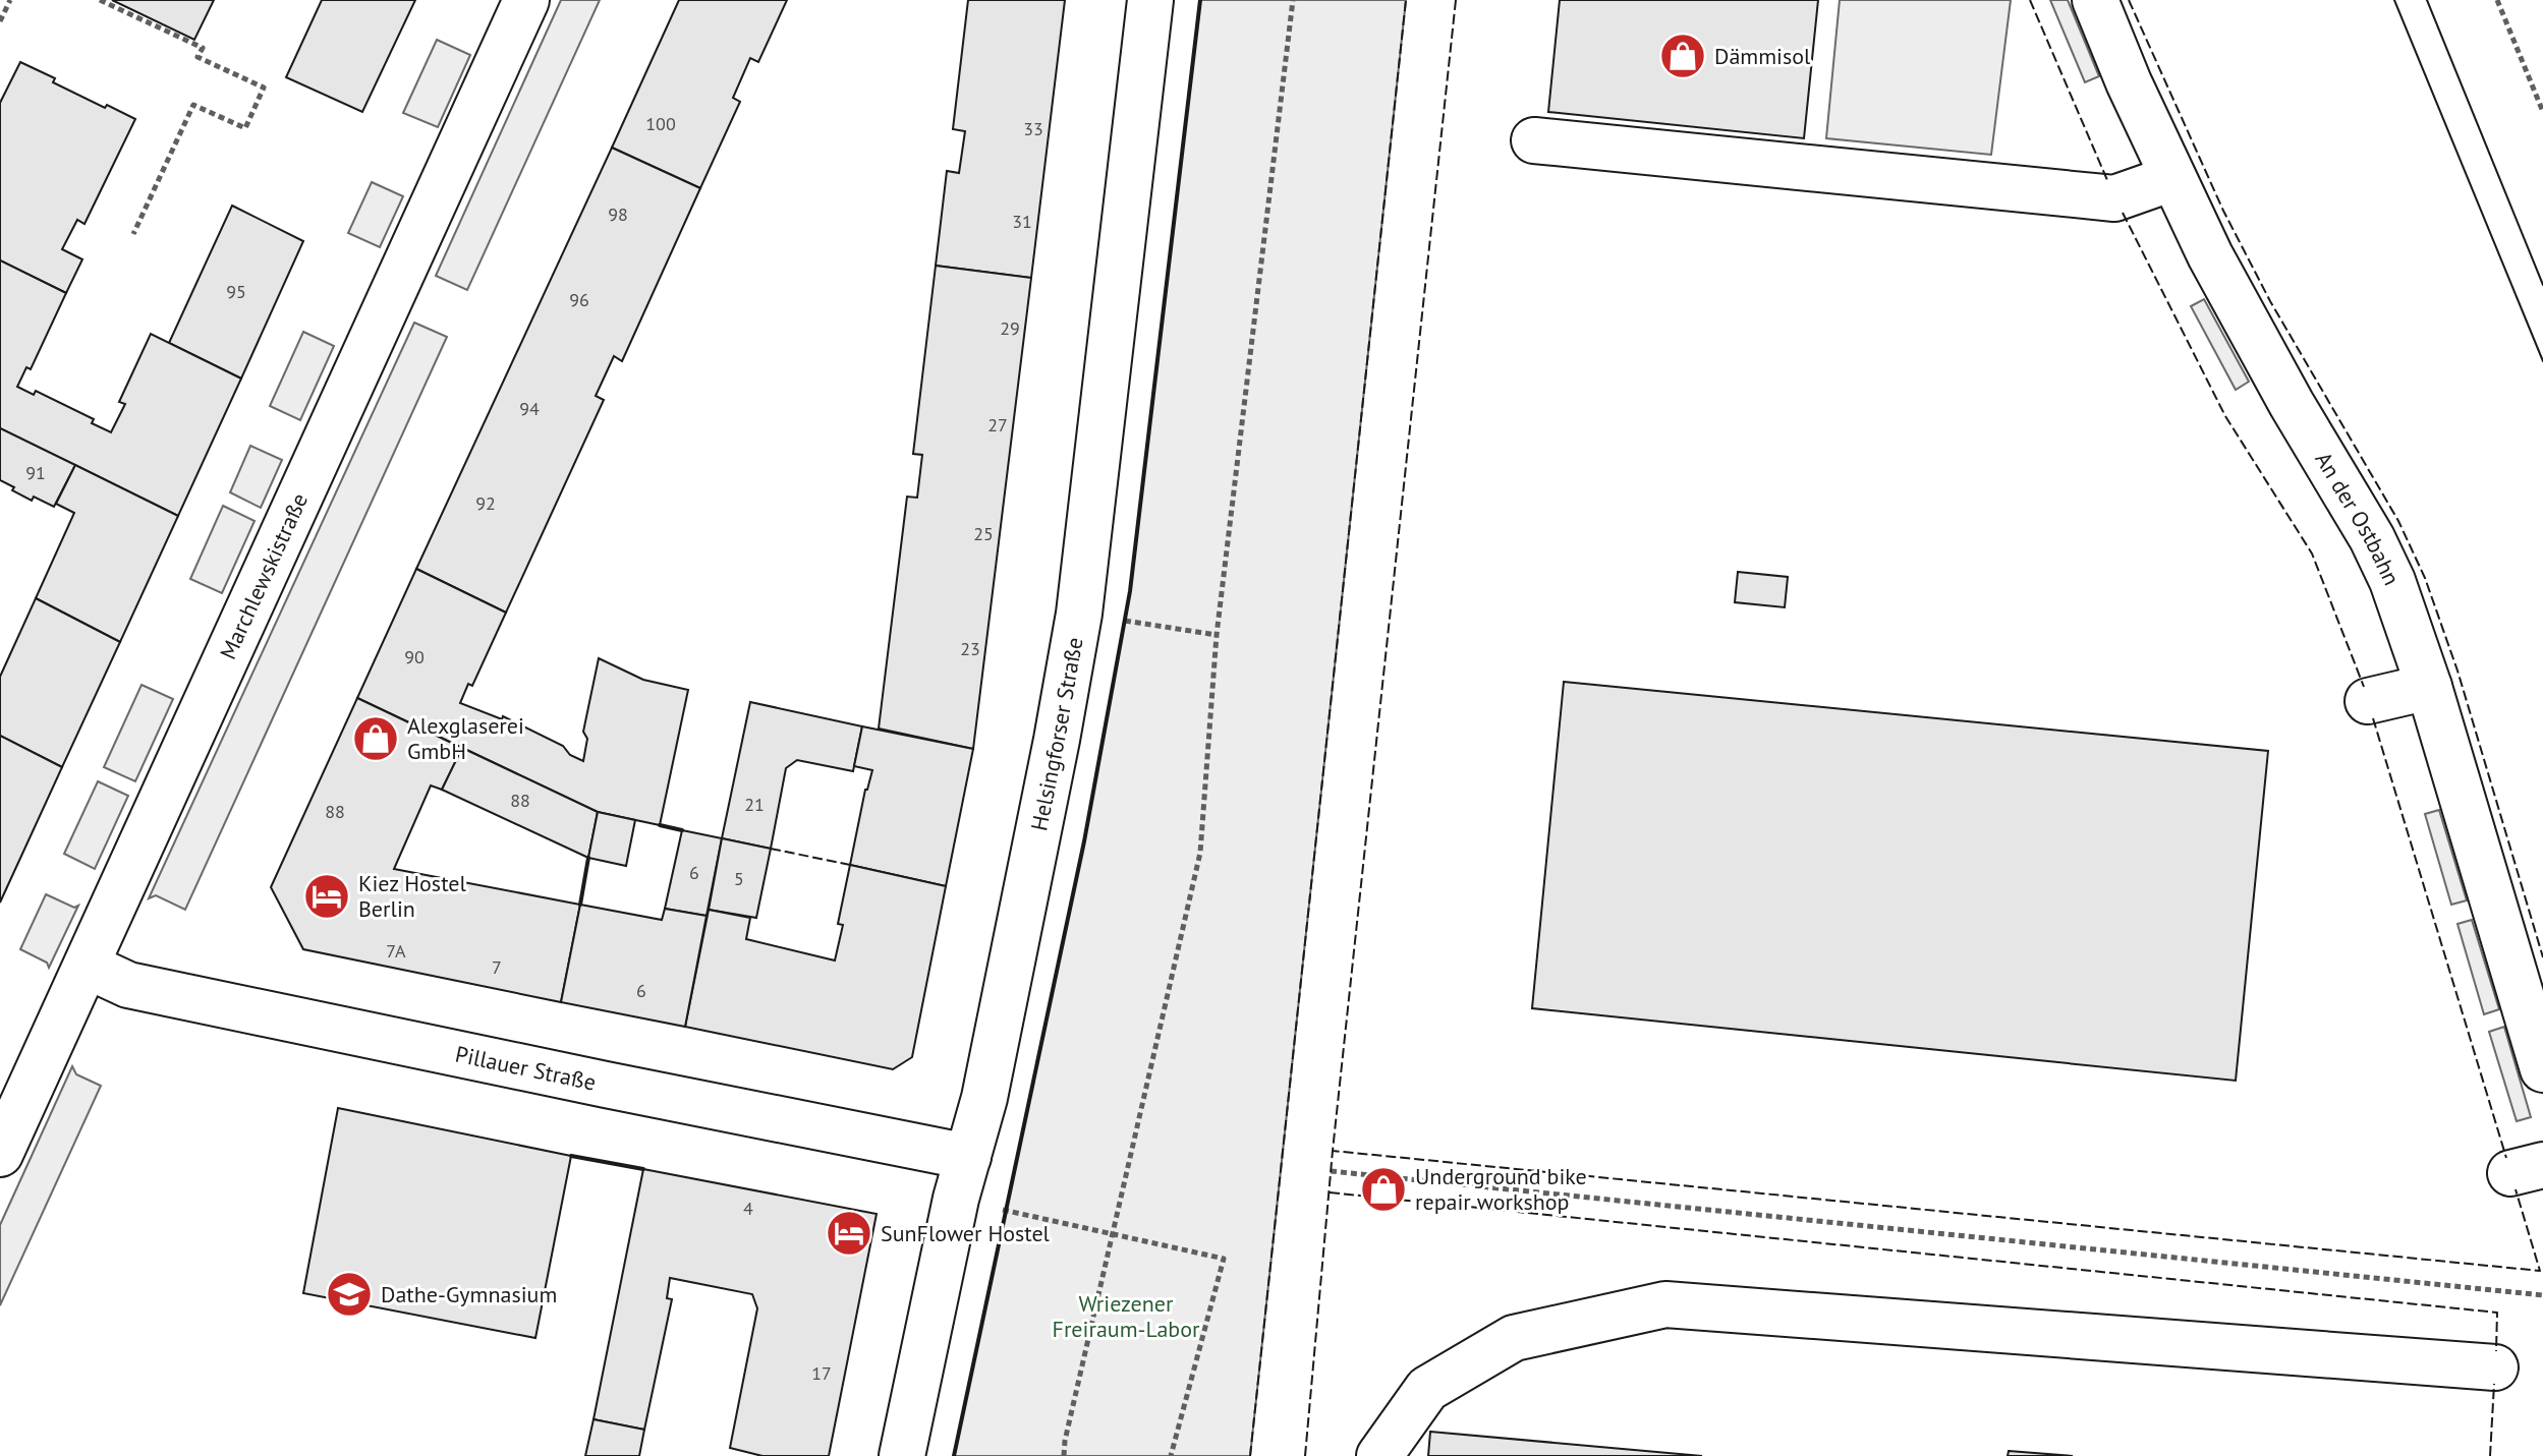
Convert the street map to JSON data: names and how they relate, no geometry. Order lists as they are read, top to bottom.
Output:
{
  "streets": {
    "street": [
      "An der Ostbahn",
      "Marchlewskistraße",
      "Helsingforser Straße",
      "Pillauer Straße"
    ]
  },
  "crossings": [
    ["Marchlewskistraße", "Pillauer Straße"],
    ["Helsingforser Straße", "Pillauer Straße"]
  ],
  "parks": ["Wriezener Freiraum-Labor"],
  "places": {
    "shop": ["Dämmisol", "Alexglaserei GmbH", "Underground bike repair workshop"],
    "hotel": ["Kiez Hostel Berlin", "SunFlower Hostel"],
    "school or university": ["Dathe-Gymnasium"]
  },
  "house_numbers": [
    "100",
    "33",
    "98",
    "31",
    "95",
    "96",
    "29",
    "94",
    "27",
    "91",
    "92",
    "25",
    "23",
    "90",
    "88",
    "21",
    "88",
    "6",
    "5",
    "7A",
    "7",
    "6",
    "4",
    "17"
  ]
}
